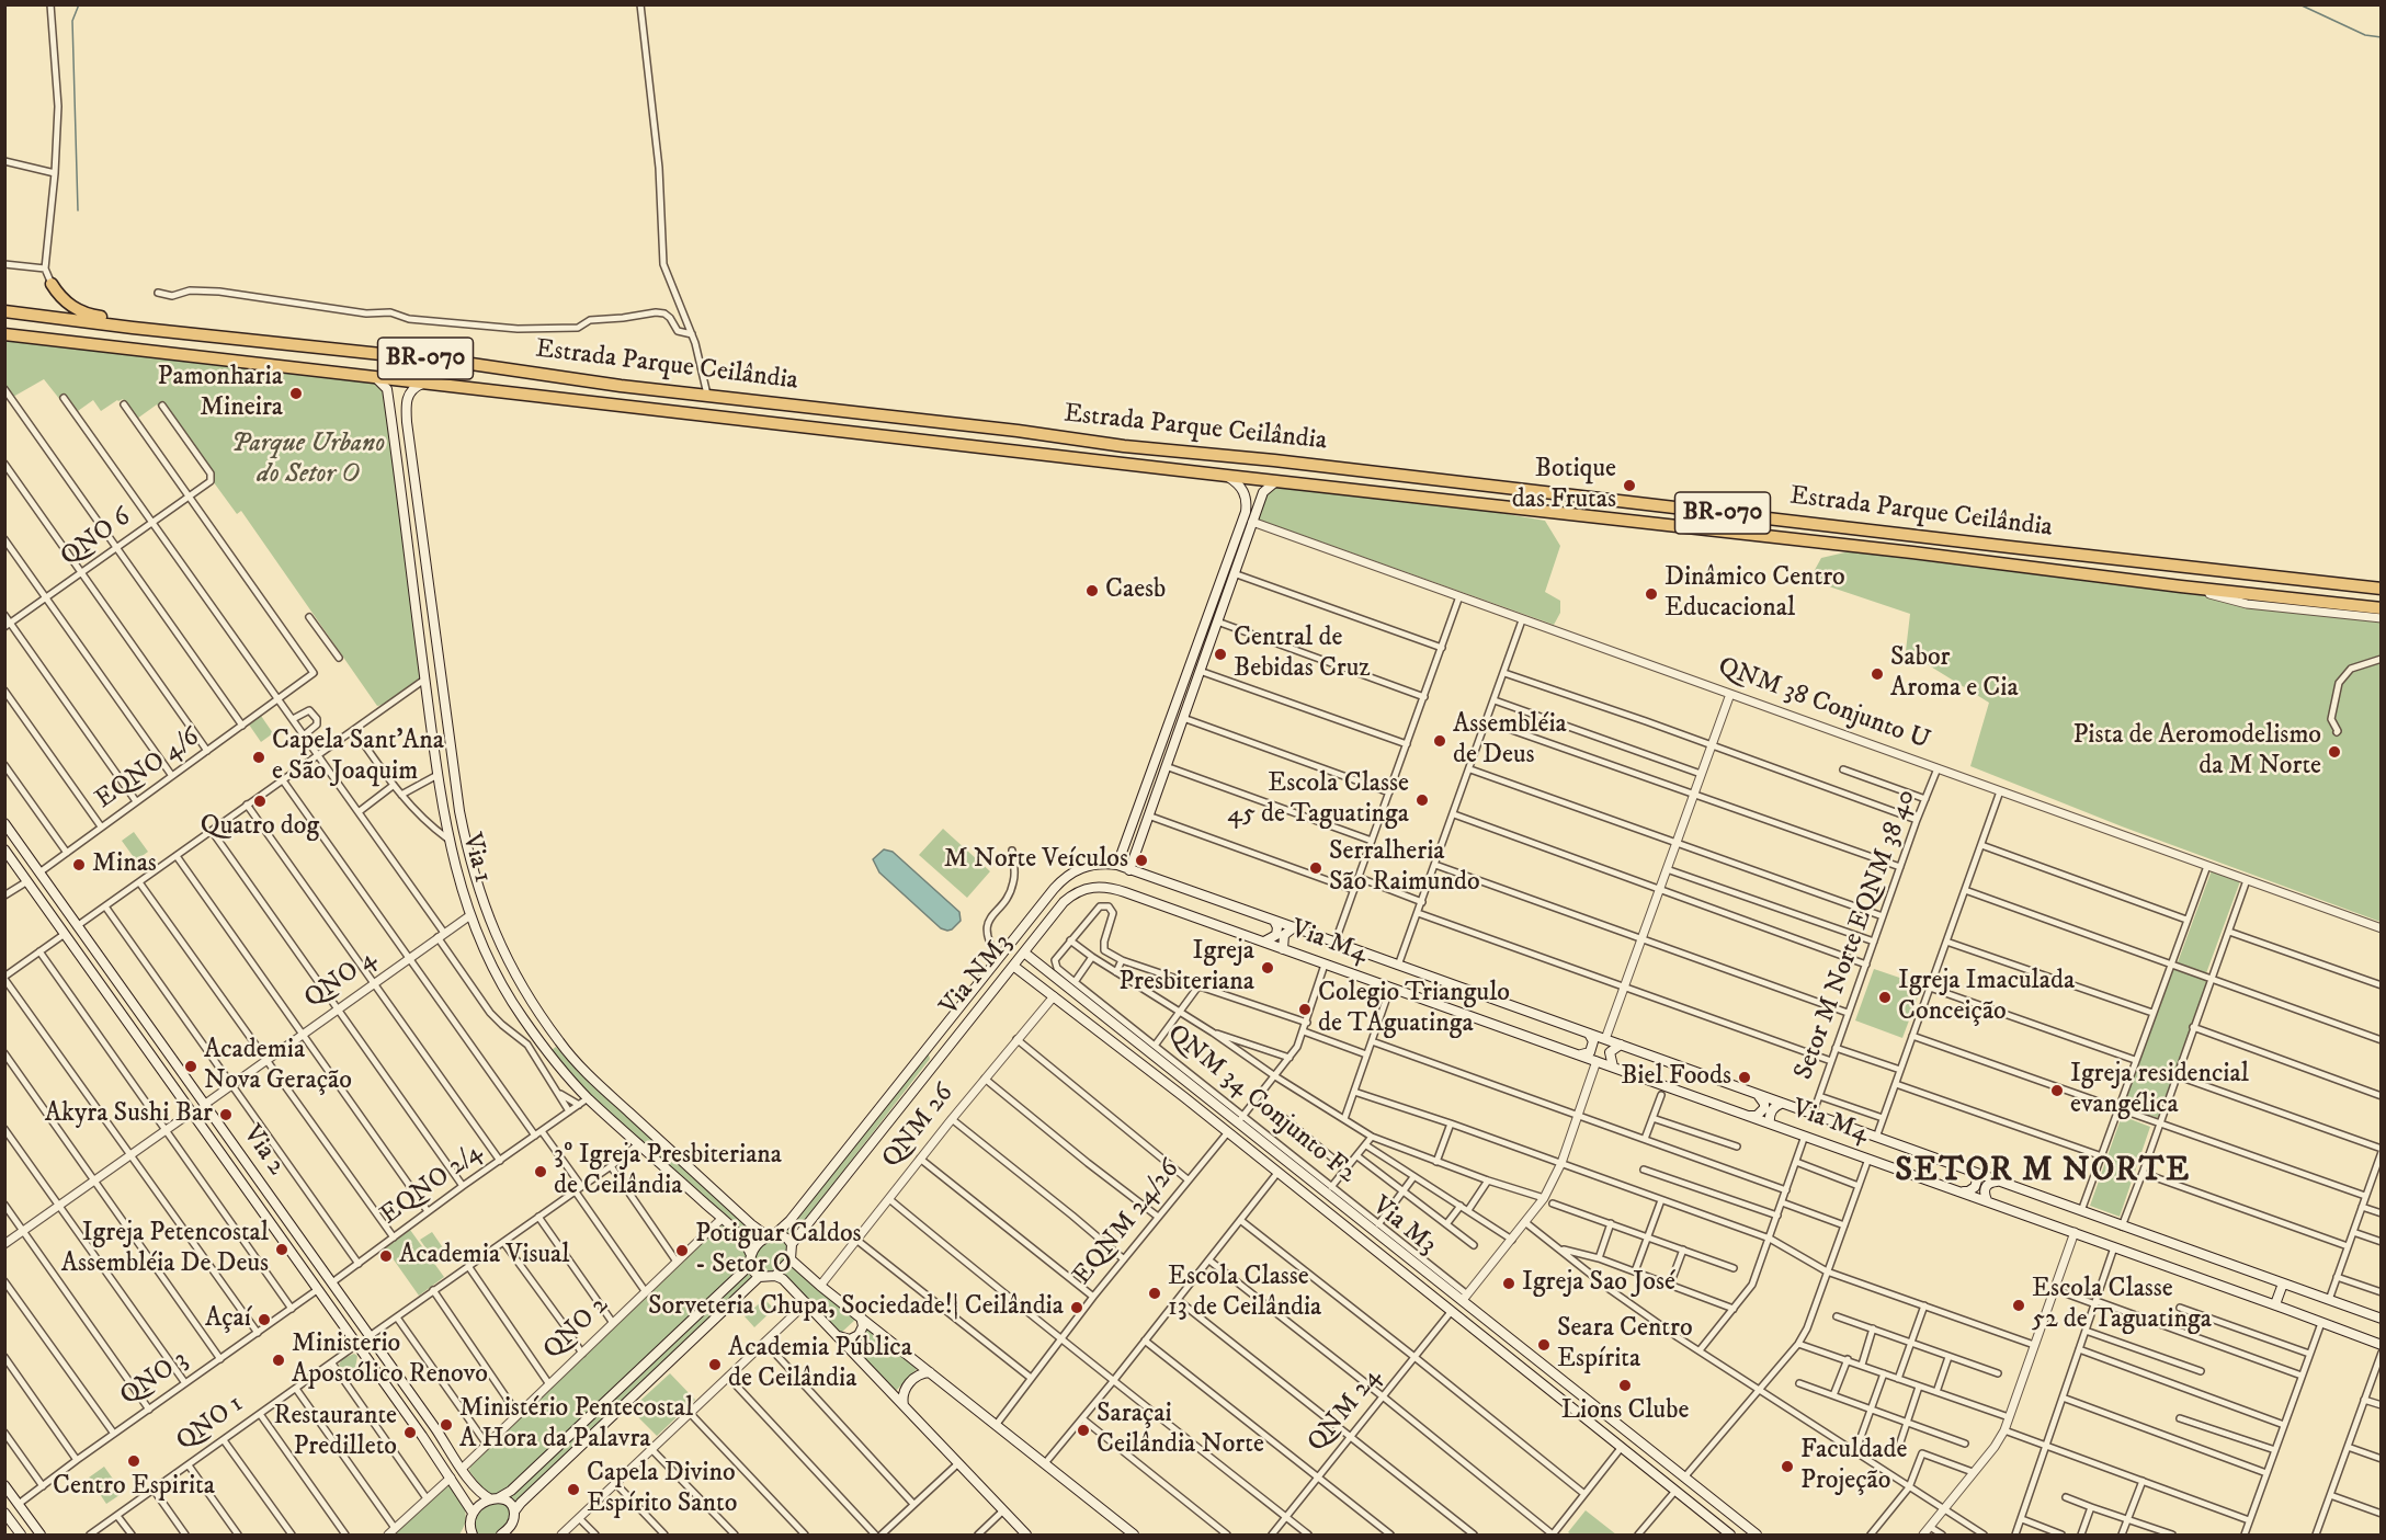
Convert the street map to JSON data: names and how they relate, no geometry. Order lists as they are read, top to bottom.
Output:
{
  "streets": {
    "highway": ["BR-070", "Estrada Parque Ceilândia"],
    "main road": [
      "Via 1",
      "Via M4",
      "Via NM3",
      "Via 2",
      "Via M3"
    ],
    "street": [
      "QNO 6",
      "QNM 38 Conjunto U",
      "EQNO 4/6",
      "Setor M Norte EQNM 38 40",
      "QNO 4",
      "QNM 34 Conjunto F2",
      "QNM 26",
      "EQNO 2/4",
      "EQNM 24/26",
      "QNO 2",
      "QNO 3",
      "QNM 24",
      "QNO 1"
    ]
  },
  "crossings": [
    ["Estrada Parque Ceilândia", "Via 1"],
    ["QNO 6", "EQNO 4/6"],
    ["QNM 38 Conjunto U", "Setor M Norte EQNM 38 40"],
    ["EQNO 4/6", "Via 2"],
    ["Via 1", "Via NM3"],
    ["Via 1", "QNO 4"],
    ["Via 1", "EQNO 2/4"],
    ["Via 1", "QNO 2"],
    ["Setor M Norte EQNM 38 40", "Via M4"],
    ["Via M4", "Via NM3"],
    ["Via NM3", "Via M3"],
    ["QNO 4", "Via 2"],
    ["QNM 34 Conjunto F2", "Via M3"],
    ["Via 2", "EQNO 2/4"],
    ["Via 2", "QNO 2"],
    ["Via 2", "QNO 3"],
    ["Via 2", "QNO 1"]
  ],
  "districts": ["SETOR M NORTE"],
  "parks": ["Parque Urbano do Setor O"],
  "places": [
    "Pamonharia Mineira",
    "Botique das Frutas",
    "Caesb",
    "Dinâmico Centro Educacional",
    "Central de Bebidas Cruz",
    "Sabor Aroma e Cia",
    "Assembléia de Deus",
    "Pista de Aeromodelismo da M Norte",
    "Capela Sant'Ana e São Joaquim",
    "Escola Classe 45 de Taguatinga",
    "Quatro dog",
    "M Norte Veículos",
    "Minas",
    "Serralheria São Raimundo",
    "Igreja Presbiteriana",
    "Igreja Imaculada Conceição",
    "Colegio Triangulo de TAguatinga",
    "Academia Nova Geração",
    "Biel Foods",
    "Igreja residencial evangélica",
    "Akyra Sushi Bar",
    "3º Igreja Presbiteriana de Ceilândia",
    "Igreja Petencostal Assembléia De Deus",
    "Potiguar Caldos - Setor O",
    "Academia Visual",
    "Igreja Sao José",
    "Escola Classe 13 de Ceilândia",
    "Escola Classe 52 de Taguatinga",
    "Sorveteria Chupa, Sociedade!| Ceilândia",
    "Açaí",
    "Seara Centro Espírita",
    "Ministerio Apostólico Renovo",
    "Academia Pública de Ceilândia",
    "Lions Clube",
    "Ministério Pentecostal A Hora da Palavra",
    "Saraçai Ceilândia Norte",
    "Restaurante Predilleto",
    "Centro Espirita",
    "Faculdade Projeção",
    "Capela Divino Espírito Santo"
  ]
}
